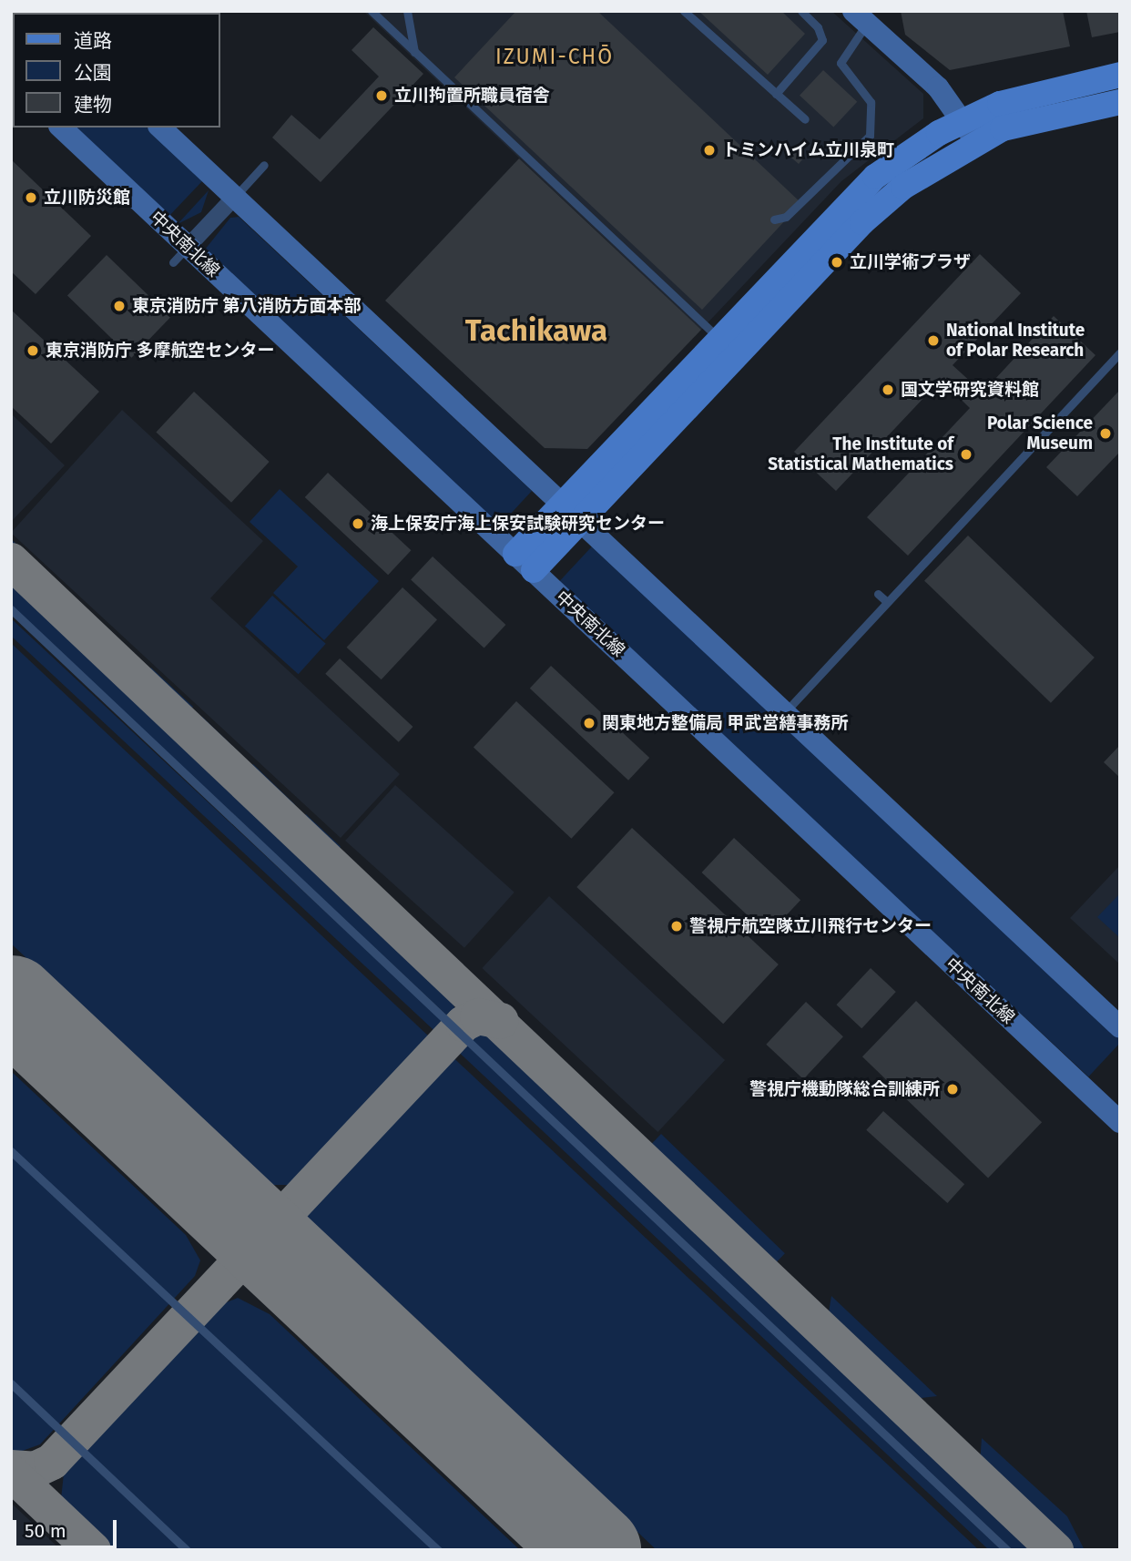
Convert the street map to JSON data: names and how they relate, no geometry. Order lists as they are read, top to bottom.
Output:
{
  "streets": {
    "main road": ["中央南北線"]
  },
  "districts": ["IZUMI-CHŌ", "Tachikawa"],
  "places": [
    "立川拘置所職員宿舎",
    "トミンハイム立川泉町",
    "立川防災館",
    "立川学術プラザ",
    "東京消防庁 第八消防方面本部",
    "National Institute of Polar Research",
    "東京消防庁 多摩航空センター",
    "国文学研究資料館",
    "Polar Science Museum",
    "The Institute of Statistical Mathematics",
    "海上保安庁海上保安試験研究センター",
    "関東地方整備局 甲武営繕事務所",
    "警視庁航空隊立川飛行センター",
    "警視庁機動隊総合訓練所"
  ],
  "legend": ["道路", "公園", "建物"],
  "scale_bar": "50 m"
}
